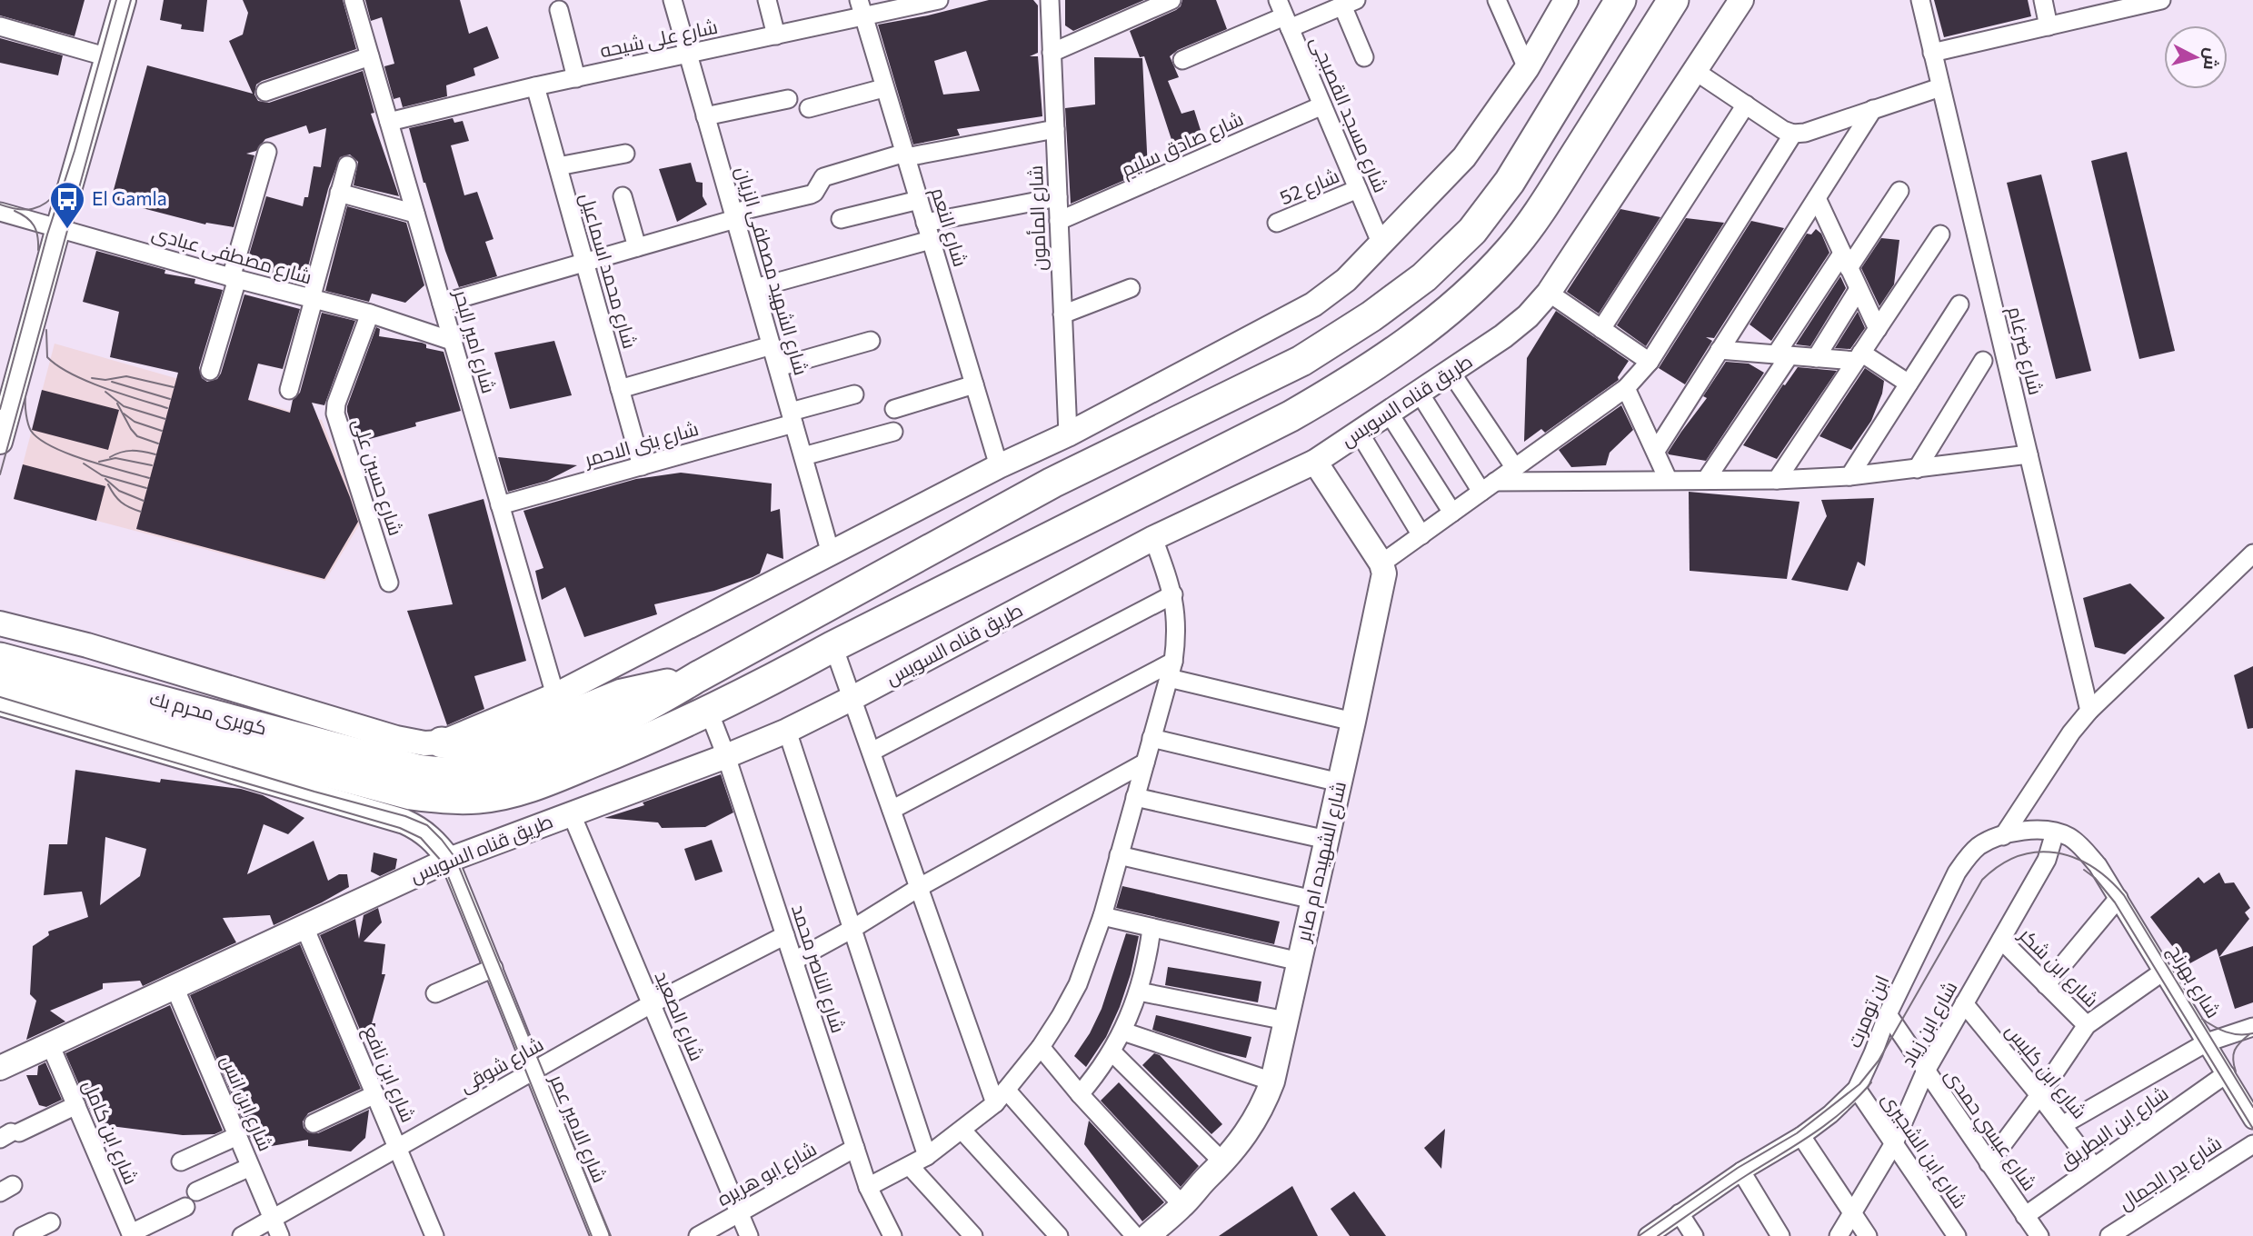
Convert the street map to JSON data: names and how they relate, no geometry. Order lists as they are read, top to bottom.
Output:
{
  "streets": {
    "highway": ["طريق قناه السويس", "كوبرى محرم بك"],
    "street": [
      "شارع على شيحه",
      "شارع مسجد القصبجى",
      "شارع صادق سليم",
      "شارع 52",
      "شارع المأمون",
      "شارع النعم",
      "شارع مصطفى عبادى",
      "شارع محمد اسماعيل",
      "شارع الشهيد مصطفى الزيان",
      "شارع امير البحر",
      "شارع ضرغام",
      "شارع بنى الاحمر",
      "شارع حسين على",
      "شارع الشهيده ام صابر",
      "شارع ابن شكر",
      "شارع الناصر محمد",
      "شارع بهرنج",
      "ابن تومرت",
      "شارع الصعيد",
      "شارع ابن زياد",
      "شارع شوقى",
      "شارع ابن كليس",
      "شارع ابن نافع",
      "شارع ابن انس",
      "شارع ابن البطريق",
      "شارع الامير عمر",
      "شارع عيسي حمدى",
      "شارع ابن كامل",
      "شارع ابن الشجيرى",
      "شارع بدر الجمال",
      "شارع ابو هريره"
    ]
  },
  "crossings": [
    ["شارع على شيحه", "شارع النعم"],
    ["شارع على شيحه", "شارع محمد اسماعيل"],
    ["شارع على شيحه", "شارع الشهيد مصطفى الزيان"],
    ["شارع على شيحه", "شارع امير البحر"],
    ["شارع مسجد القصبجى", "شارع صادق سليم"],
    ["شارع مسجد القصبجى", "شارع 52"],
    ["شارع صادق سليم", "شارع المأمون"],
    ["شارع مصطفى عبادى", "شارع امير البحر"],
    ["شارع مصطفى عبادى", "شارع حسين على"],
    ["شارع محمد اسماعيل", "شارع بنى الاحمر"],
    ["شارع الشهيد مصطفى الزيان", "شارع بنى الاحمر"],
    ["شارع امير البحر", "شارع بنى الاحمر"],
    ["طريق قناه السويس", "كوبرى محرم بك"],
    ["طريق قناه السويس", "شارع الناصر محمد"],
    ["طريق قناه السويس", "شارع الصعيد"],
    ["طريق قناه السويس", "شارع ابن نافع"],
    ["طريق قناه السويس", "شارع ابن انس"],
    ["طريق قناه السويس", "شارع الامير عمر"],
    ["طريق قناه السويس", "شارع ابن كامل"],
    ["شارع ابن شكر", "شارع بهرنج"],
    ["شارع ابن شكر", "شارع ابن زياد"],
    ["شارع ابن شكر", "شارع ابن كليس"],
    ["شارع ابن شكر", "شارع عيسي حمدى"],
    ["شارع الناصر محمد", "شارع شوقى"],
    ["شارع الناصر محمد", "شارع ابو هريره"],
    ["شارع بهرنج", "ابن تومرت"],
    ["شارع بهرنج", "شارع ابن زياد"],
    ["شارع بهرنج", "شارع ابن البطريق"],
    ["ابن تومرت", "شارع ابن زياد"],
    ["ابن تومرت", "شارع عيسي حمدى"],
    ["ابن تومرت", "شارع ابن الشجيرى"],
    ["شارع الصعيد", "شارع شوقى"],
    ["شارع الصعيد", "شارع ابو هريره"],
    ["شارع ابن زياد", "شارع ابن كليس"],
    ["شارع ابن زياد", "شارع عيسي حمدى"],
    ["شارع ابن زياد", "شارع ابن الشجيرى"],
    ["شارع شوقى", "شارع ابن نافع"],
    ["شارع شوقى", "شارع ابن انس"],
    ["شارع شوقى", "شارع الامير عمر"],
    ["شارع ابن كليس", "شارع ابن البطريق"],
    ["شارع ابن البطريق", "شارع عيسي حمدى"]
  ],
  "places": {
    "bus stop": ["El Gamla"]
  },
  "north": "right"
}
